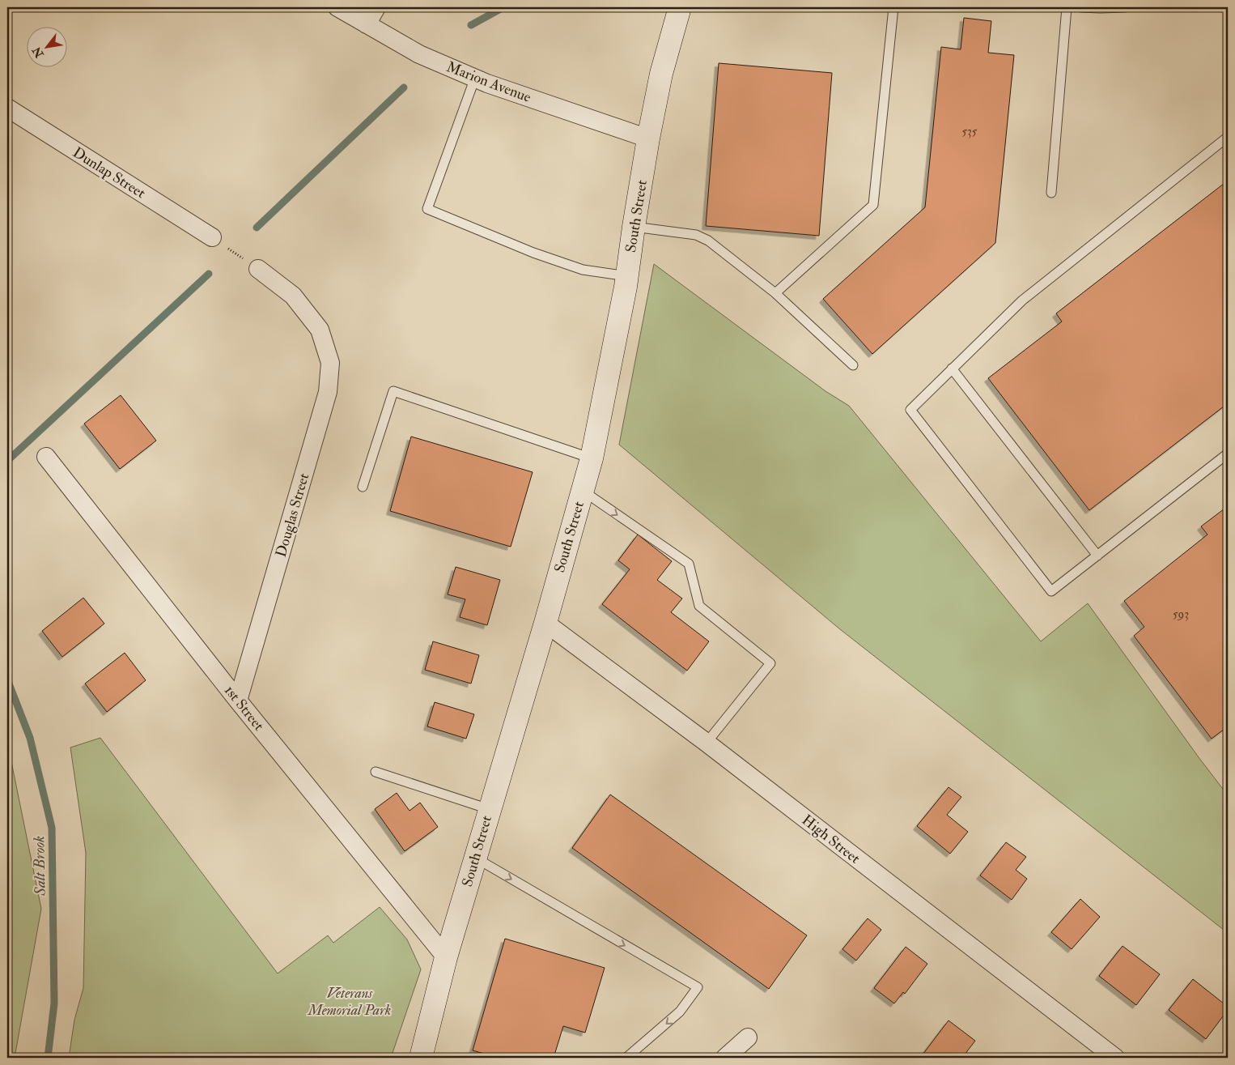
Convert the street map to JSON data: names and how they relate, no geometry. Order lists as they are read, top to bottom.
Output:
{
  "streets": {
    "street": [
      "Marion Avenue",
      "Dunlap Street",
      "South Street",
      "Douglas Street",
      "1st Street",
      "High Street"
    ]
  },
  "crossings": [
    ["Marion Avenue", "South Street"],
    ["South Street", "1st Street"],
    ["South Street", "High Street"],
    ["Douglas Street", "1st Street"]
  ],
  "water": ["Salt Brook"],
  "parks": ["Veterans Memorial Park"],
  "house_numbers": ["535", "593"],
  "north": "bottom left"
}
